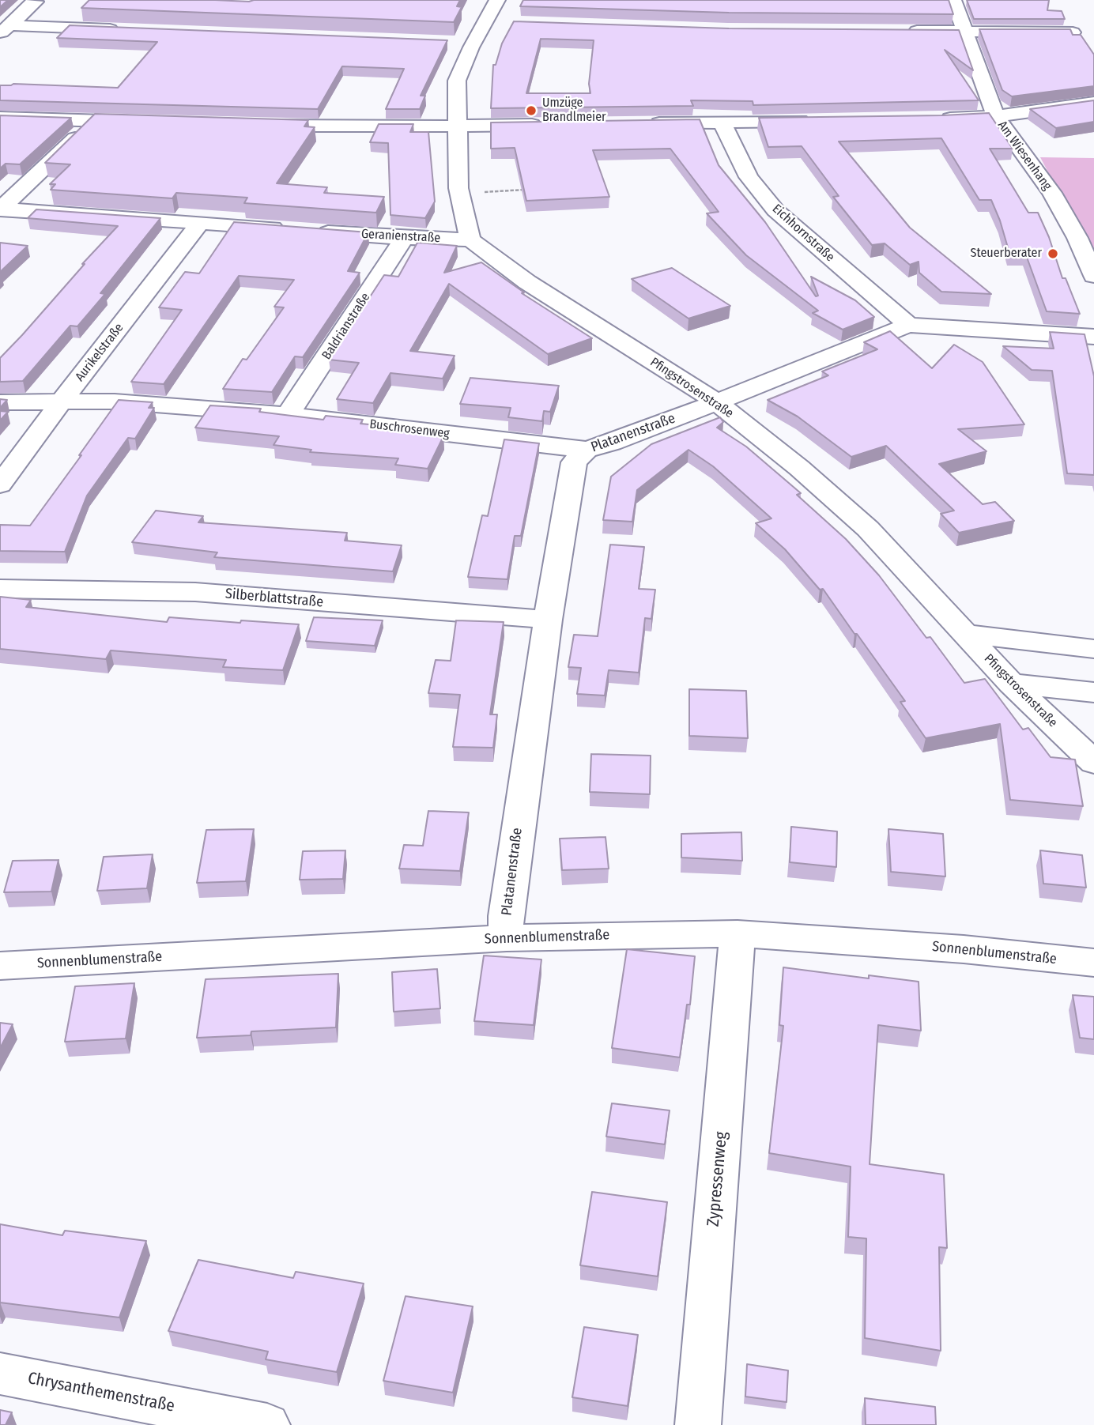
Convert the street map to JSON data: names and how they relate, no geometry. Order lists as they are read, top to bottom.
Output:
{
  "streets": {
    "street": [
      "Am Wiesenhang",
      "Eichhornstraße",
      "Geranienstraße",
      "Baldrianstraße",
      "Aurikelstraße",
      "Pfingstrosenstraße",
      "Buschrosenweg",
      "Platanenstraße",
      "Silberblattstraße",
      "Sonnenblumenstraße",
      "Zypressenweg",
      "Chrysanthemenstraße"
    ]
  },
  "crossings": [
    ["Eichhornstraße", "Platanenstraße"],
    ["Geranienstraße", "Baldrianstraße"],
    ["Geranienstraße", "Aurikelstraße"],
    ["Geranienstraße", "Pfingstrosenstraße"],
    ["Baldrianstraße", "Buschrosenweg"],
    ["Aurikelstraße", "Buschrosenweg"],
    ["Pfingstrosenstraße", "Platanenstraße"],
    ["Buschrosenweg", "Platanenstraße"],
    ["Platanenstraße", "Silberblattstraße"],
    ["Platanenstraße", "Sonnenblumenstraße"],
    ["Sonnenblumenstraße", "Zypressenweg"]
  ],
  "places": ["Umzüge Brandlmeier", "Steuerberater"]
}
